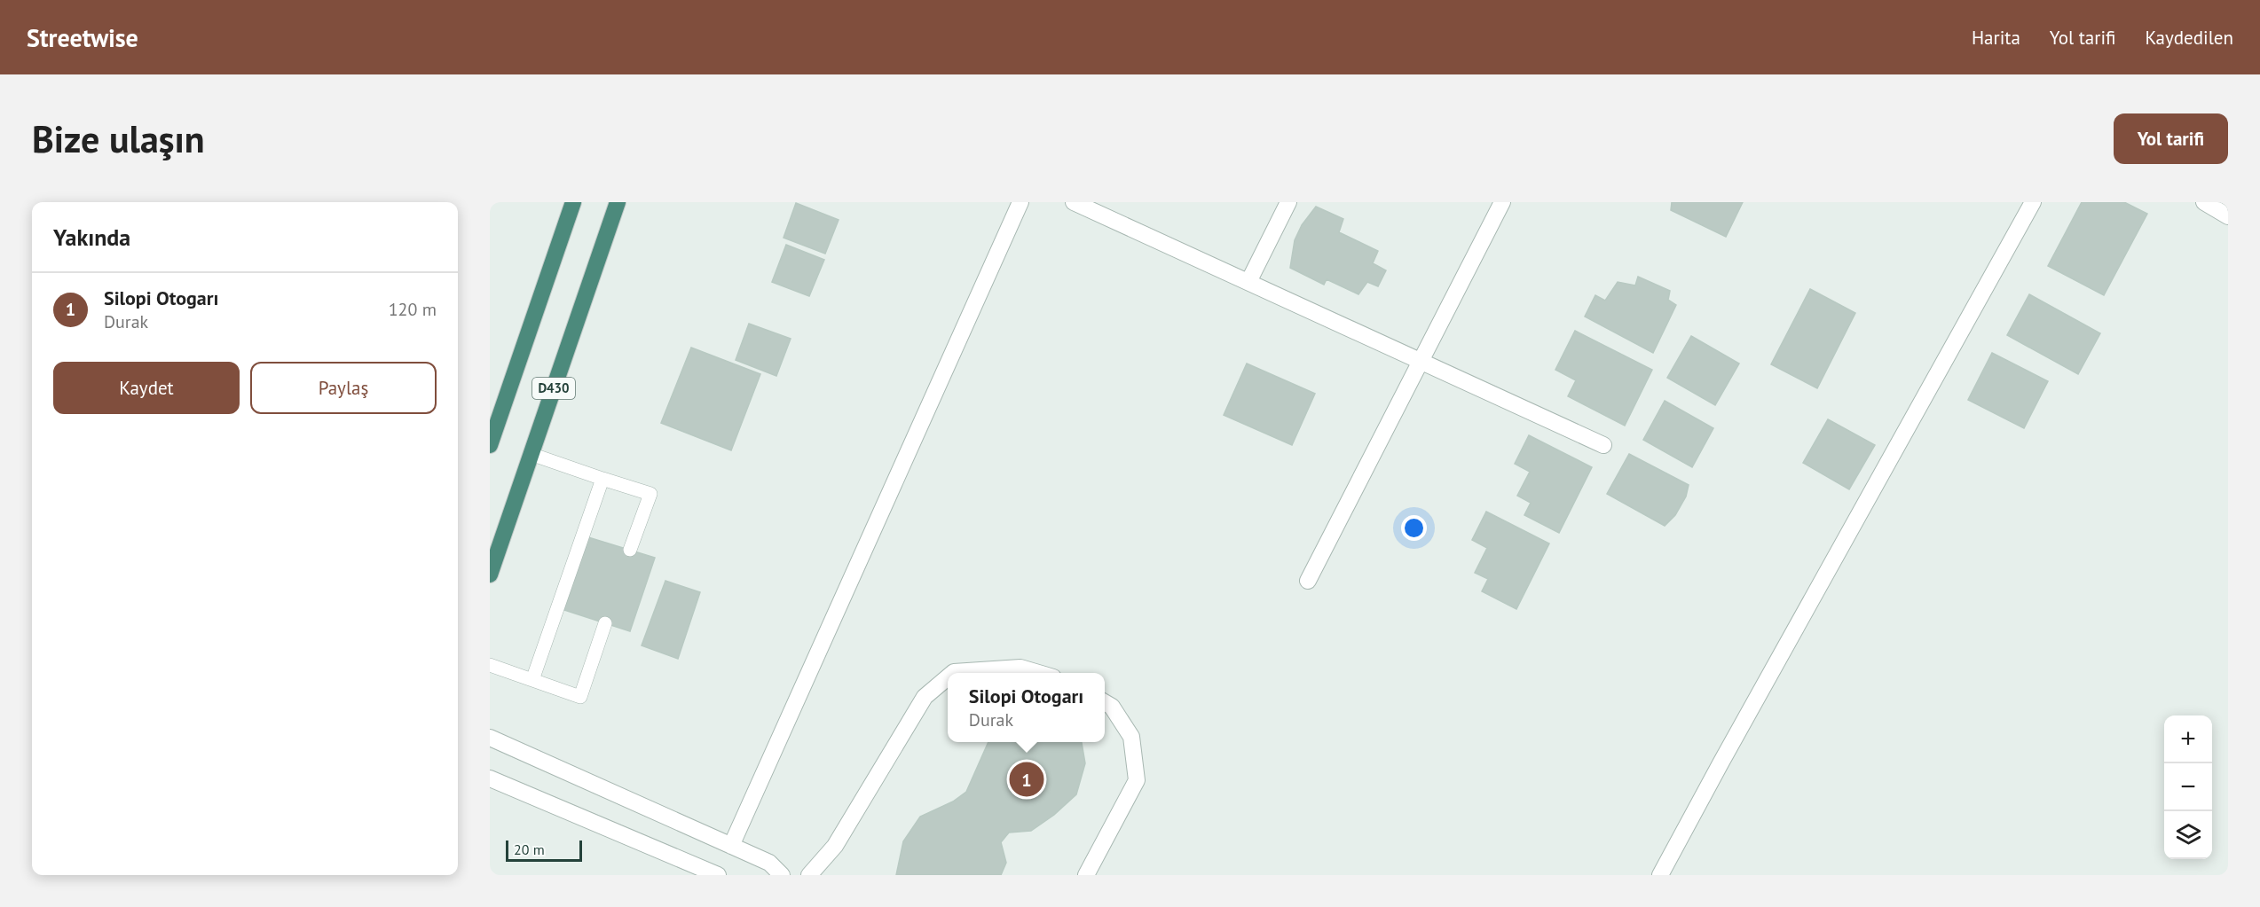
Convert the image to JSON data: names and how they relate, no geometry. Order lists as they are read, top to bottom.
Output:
{
  "streets": {
    "highway": ["D430"]
  },
  "scale_bar": "20 m",
  "page": {
    "header": "Streetwise",
    "nav": ["Harita", "Yol tarifi", "Kaydedilen"],
    "buttons": [
      "Yol tarifi",
      ["Kaydet", "Paylaş"]
    ],
    "title": "Bize ulaşın",
    "heading": "Yakında",
    "list": [
      {
        "mark": "1",
        "name": "Silopi Otogarı",
        "note": "Durak",
        "value": "120 m"
      }
    ],
    "popup": ["Silopi Otogarı", "Durak"],
    "map_buttons": ["+", "−"],
    "pins": "1",
    "scale": "20 m"
  }
}
